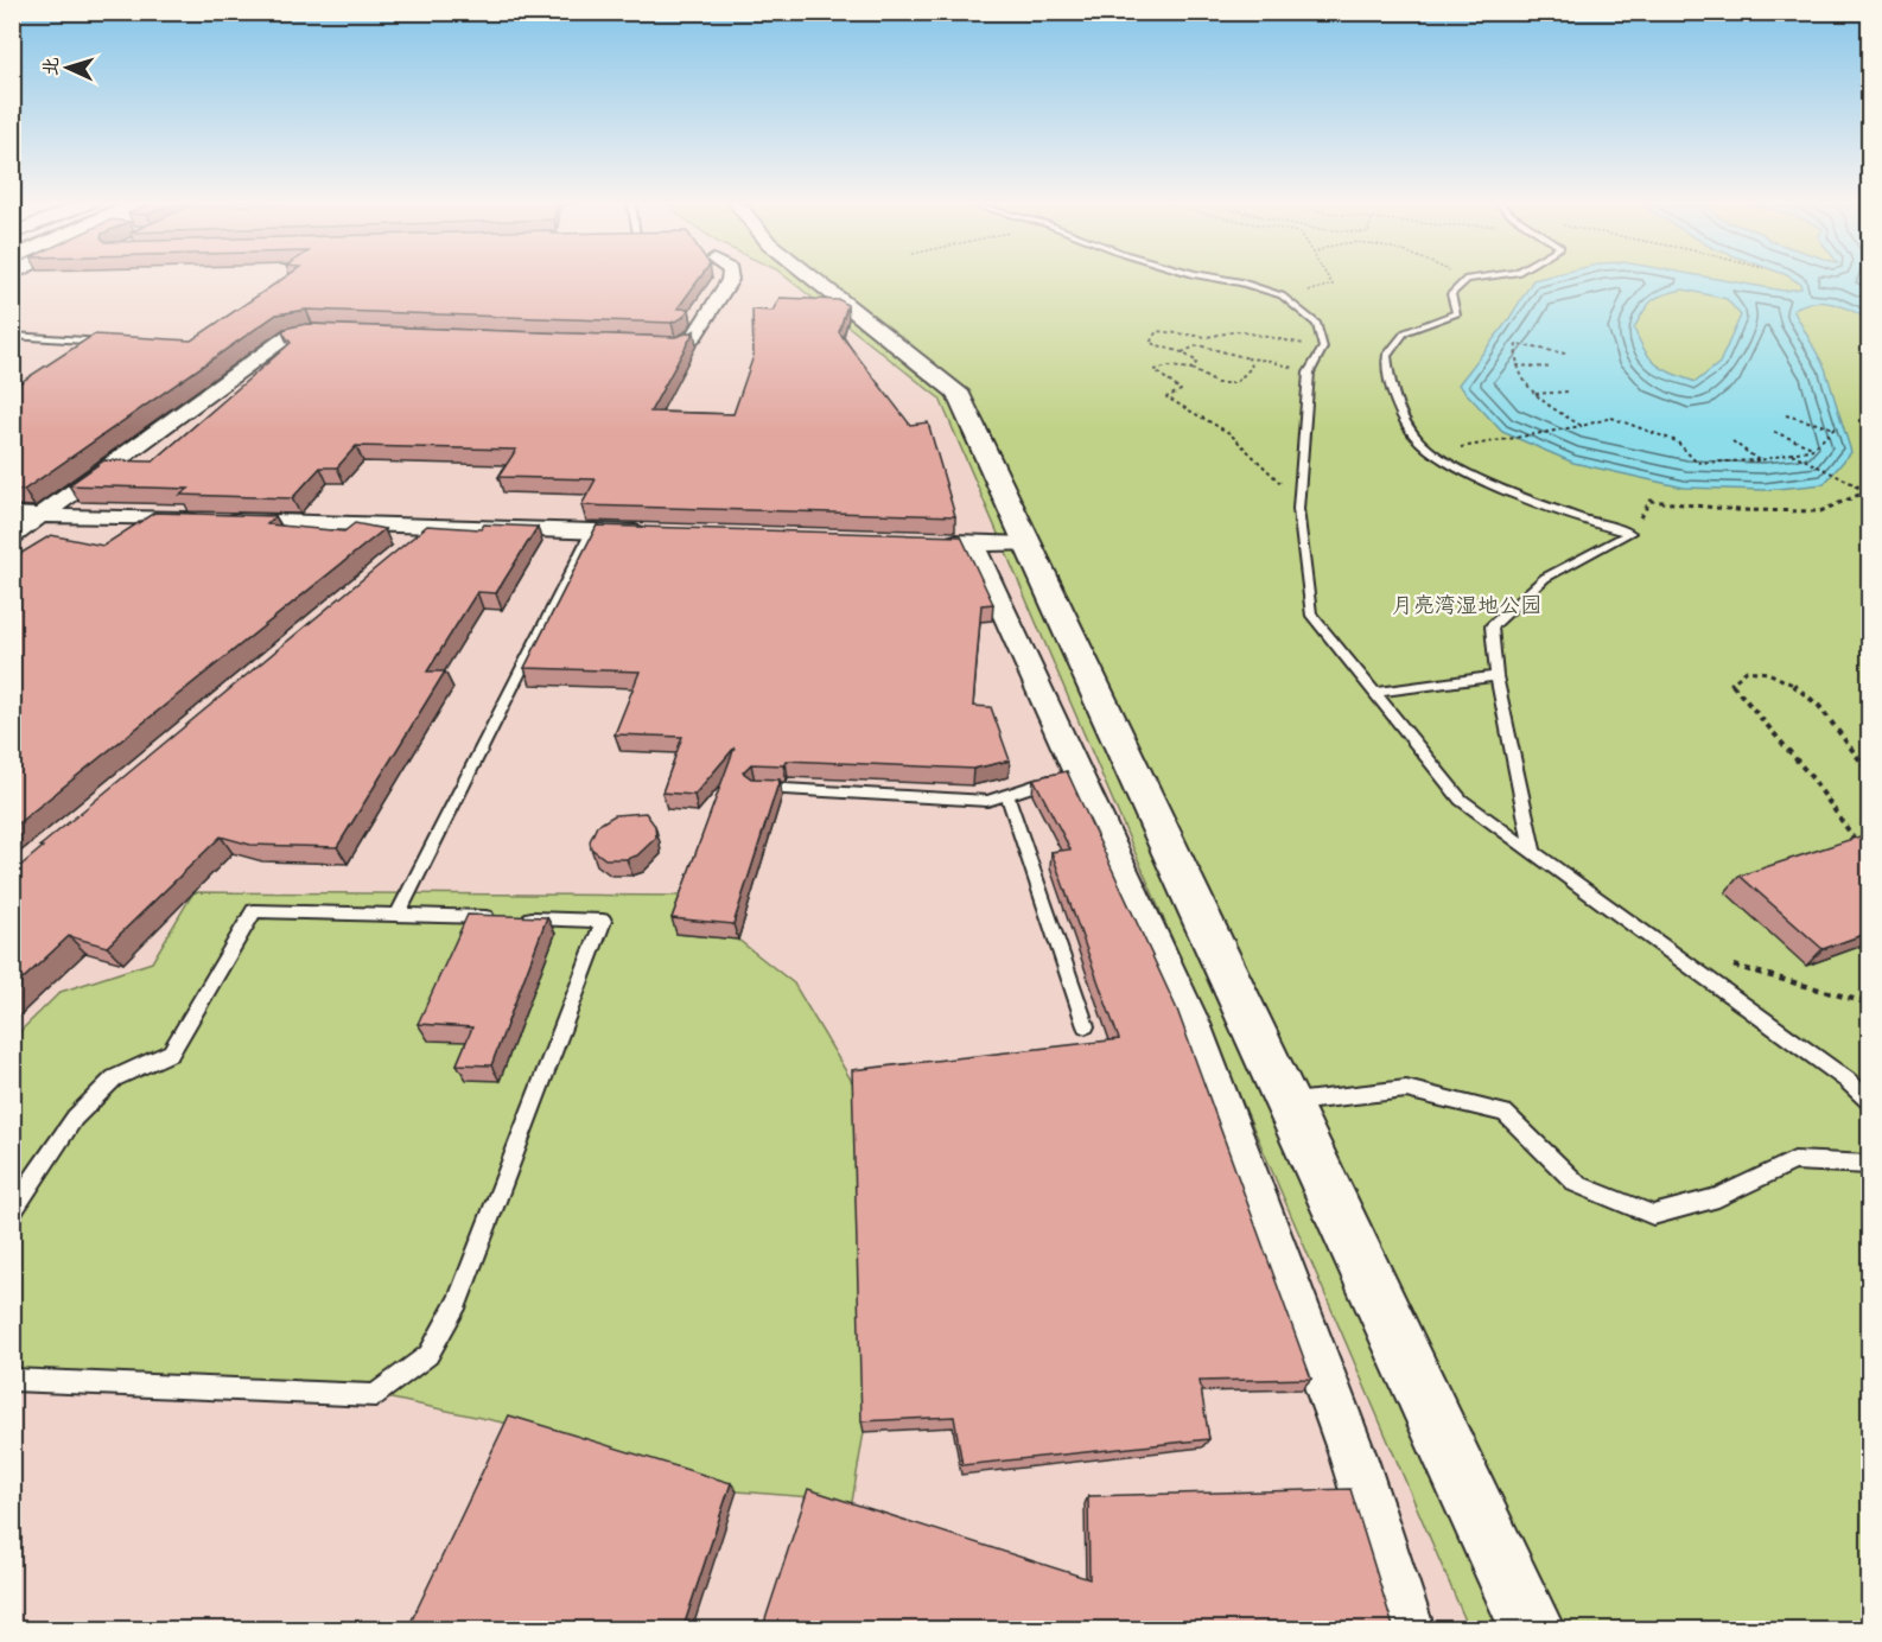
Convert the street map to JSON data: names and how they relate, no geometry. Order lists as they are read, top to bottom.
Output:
{
  "parks": ["月亮湾湿地公园"],
  "north": "left"
}
